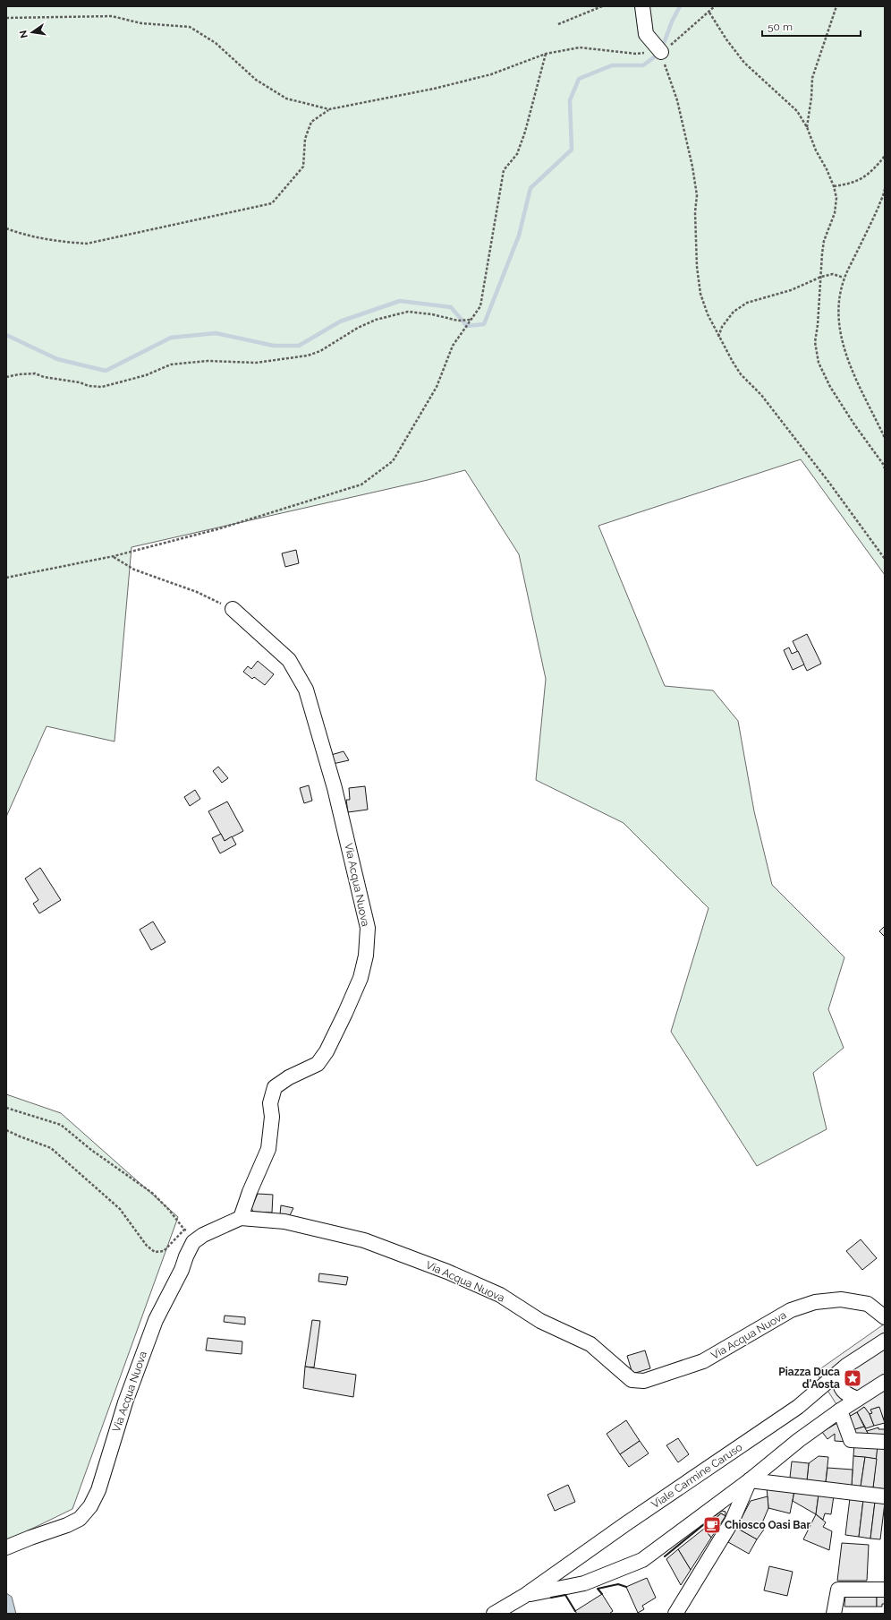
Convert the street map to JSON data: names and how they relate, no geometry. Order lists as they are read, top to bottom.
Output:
{
  "streets": {
    "street": ["Via Acqua Nuova", "Viale Carmine Caruso"]
  },
  "places": {
    "place": ["Piazza Duca d'Aosta"],
    "cafe": ["Chiosco Oasi Bar"]
  },
  "scale_bar": "50 m",
  "north": "left"
}
